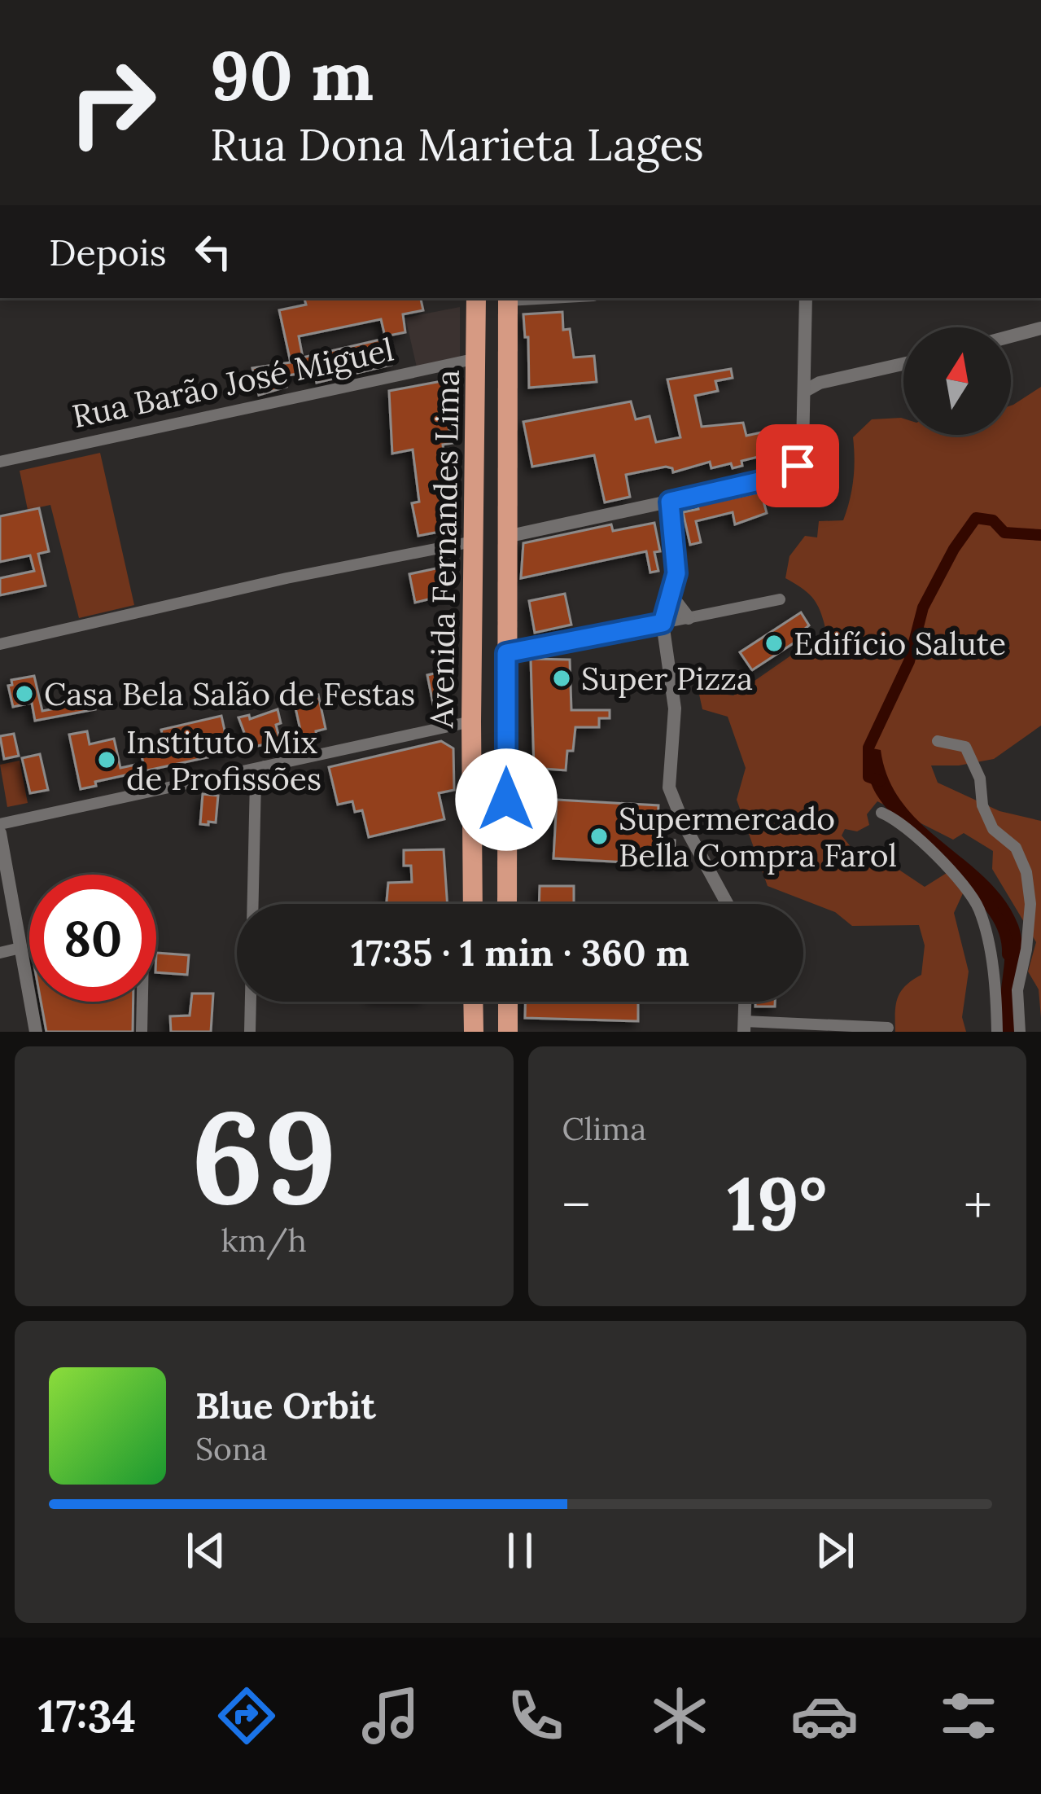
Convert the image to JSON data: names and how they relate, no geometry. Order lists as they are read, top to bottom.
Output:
{
  "streets": {
    "highway": ["Avenida Fernandes Lima"],
    "street": ["Rua Barão José Miguel"]
  },
  "crossings": [
    ["Rua Barão José Miguel", "Avenida Fernandes Lima"]
  ],
  "places": [
    "Edifício Salute",
    "Super Pizza",
    "Casa Bela Salão de Festas",
    "Instituto Mix de Profissões",
    "Supermercado Bella Compra Farol"
  ],
  "north": "top",
  "page": {
    "turn": ["90 m", "Rua Dona Marieta Lages"],
    "then": "Depois",
    "limit": "80",
    "trip": "17:35 · 1 min · 360 m",
    "tile": [
      ["69", "km/h"],
      "Clima"
    ],
    "heat": ["−", "19°", "+"],
    "song": ["Blue Orbit", "Sona"],
    "tabs": "17:34"
  }
}
